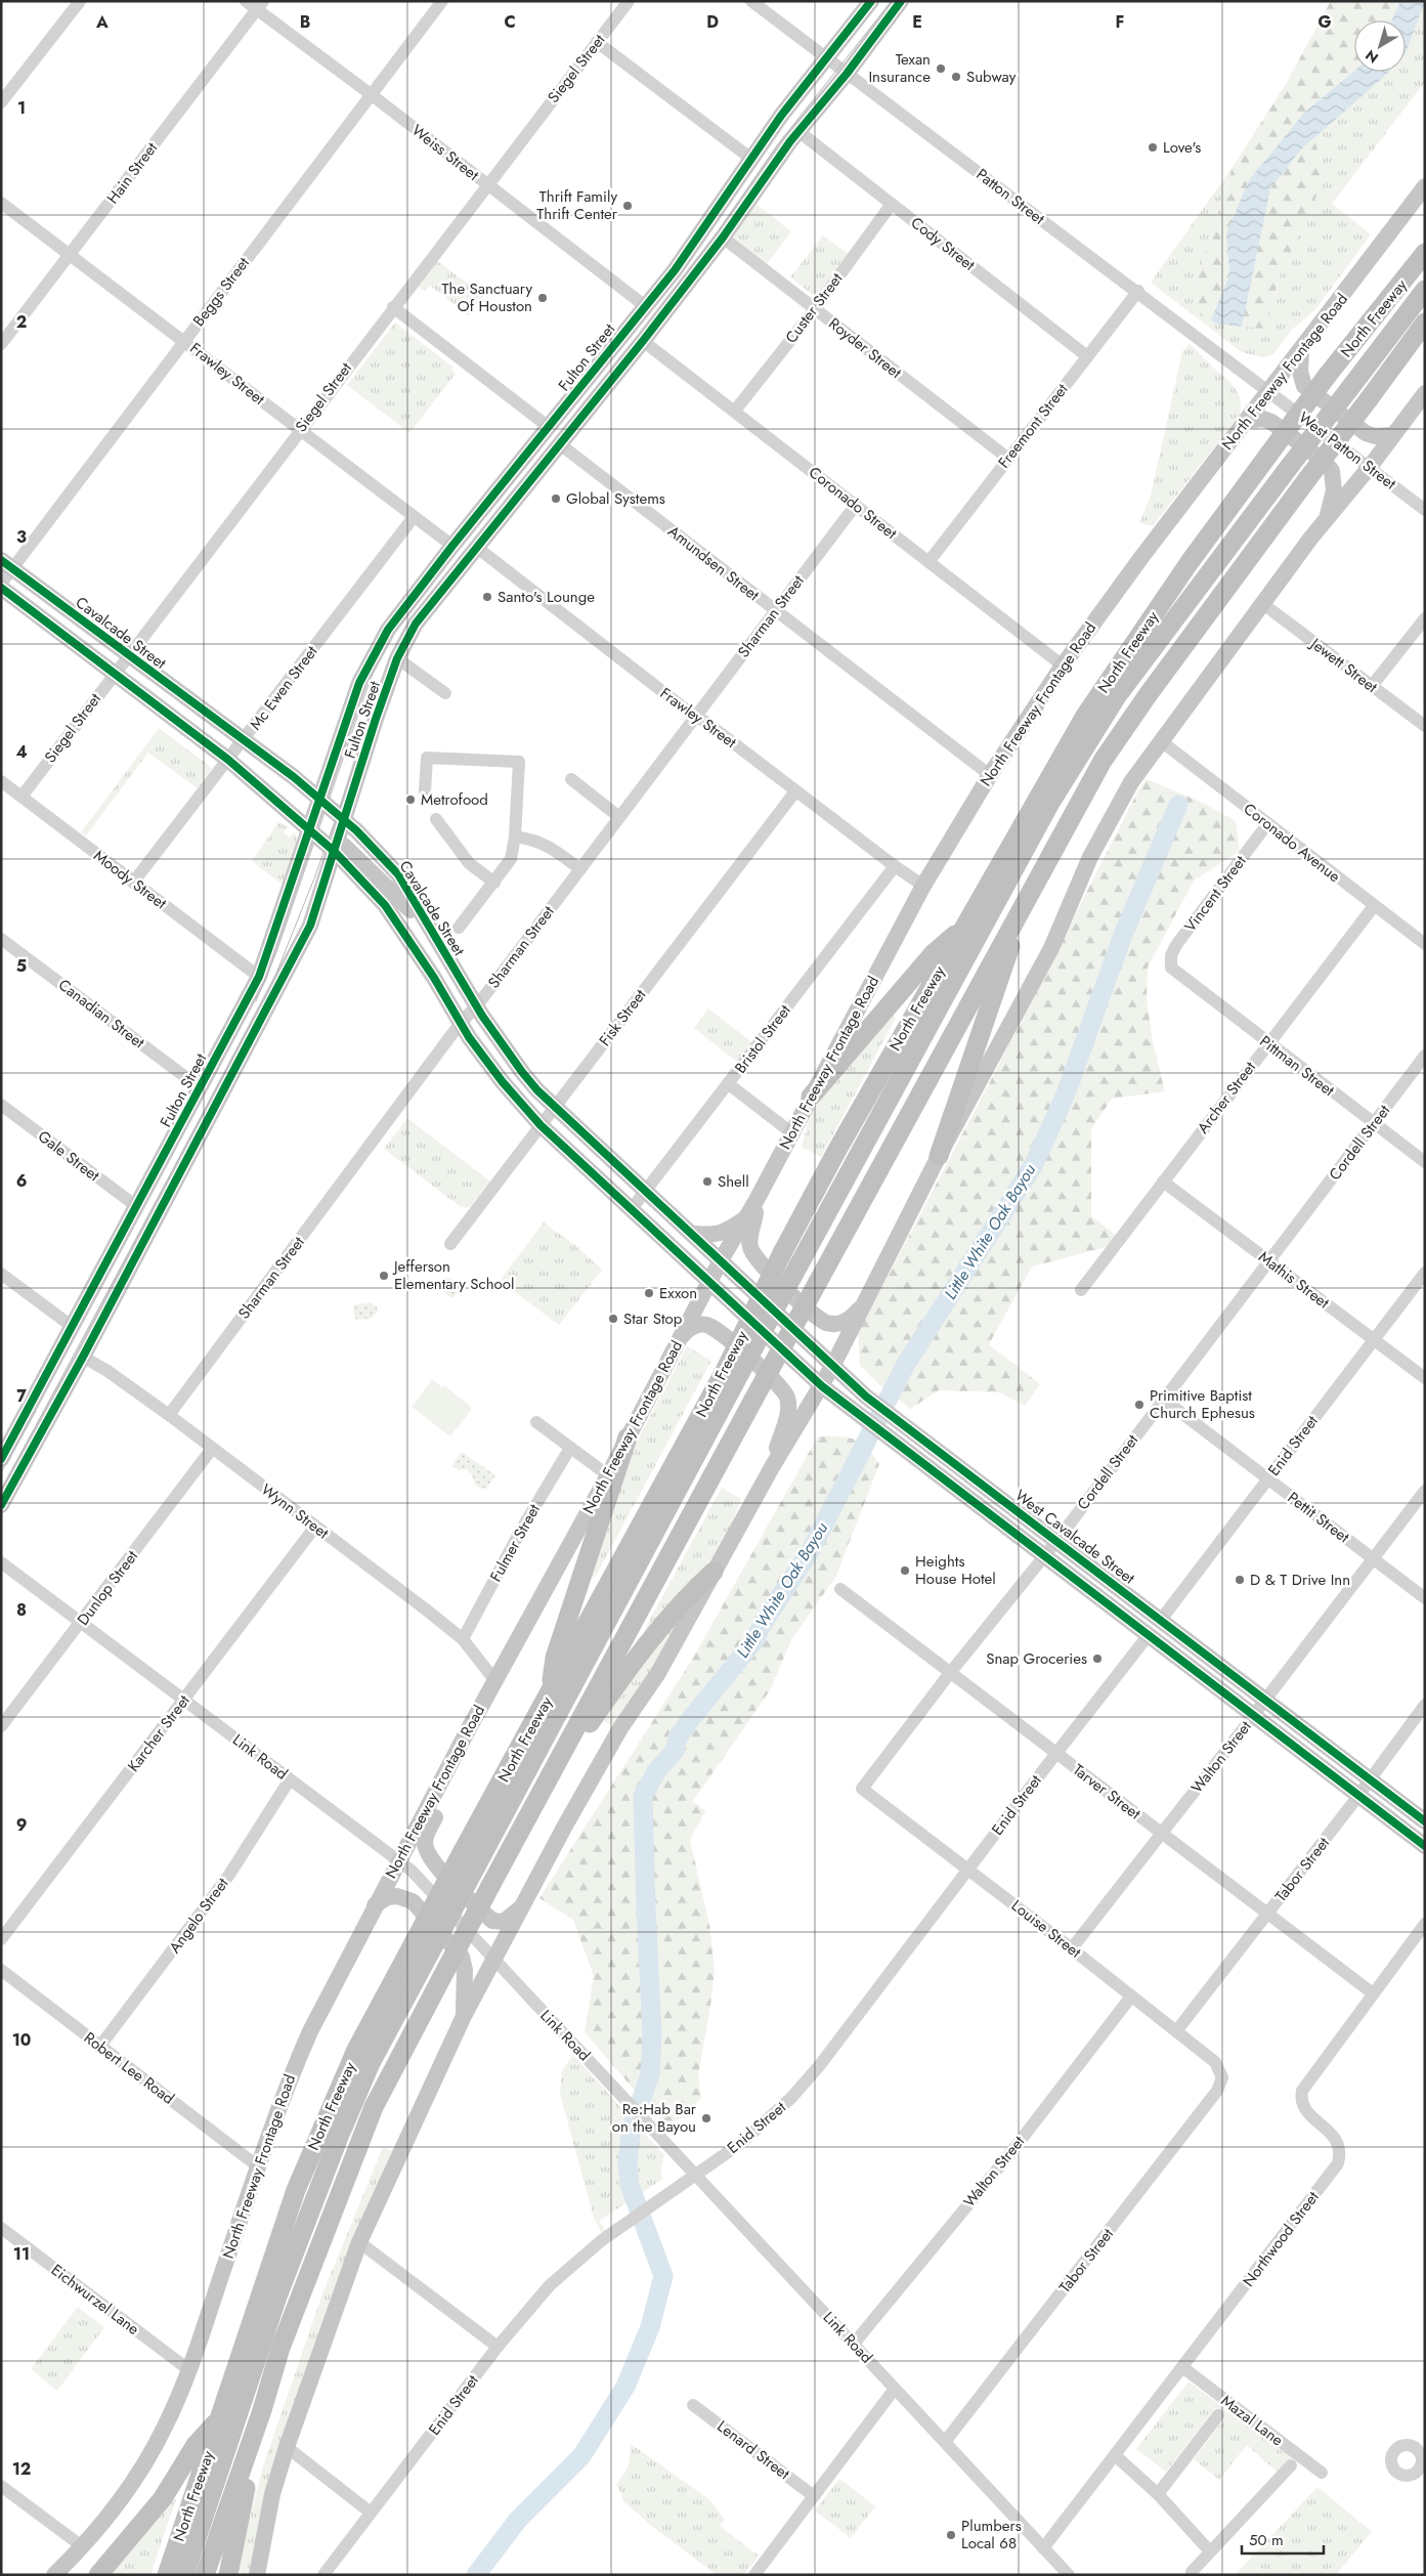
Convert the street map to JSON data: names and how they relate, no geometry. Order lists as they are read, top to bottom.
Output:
{
  "streets": {
    "highway": ["North Freeway"],
    "main road": [
      "Fulton Street",
      "North Freeway Frontage Road",
      "Cavalcade Street",
      "West Cavalcade Street"
    ],
    "street": [
      "Siegel Street",
      "Weiss Street",
      "Hain Street",
      "Patton Street",
      "Cody Street",
      "Beggs Street",
      "Custer Street",
      "Royder Street",
      "Frawley Street",
      "Freemont Street",
      "West Patton Street",
      "Coronado Street",
      "Amundsen Street",
      "Sharman Street",
      "Jewett Street",
      "Mc Ewen Street",
      "Coronado Avenue",
      "Moody Street",
      "Vincent Street",
      "Canadian Street",
      "Fisk Street",
      "Bristol Street",
      "Pittman Street",
      "Archer Street",
      "Cordell Street",
      "Gale Street",
      "Mathis Street",
      "Enid Street",
      "Wynn Street",
      "Pettit Street",
      "Fulmer Street",
      "Dunlop Street",
      "Karcher Street",
      "Link Road",
      "Walton Street",
      "Tarver Street",
      "Tabor Street",
      "Angelo Street",
      "Louise Street",
      "Robert Lee Road",
      "Northwood Street",
      "Eichwurzel Lane",
      "Mazal Lane",
      "Lenard Street"
    ]
  },
  "crossings": [
    ["Siegel Street", "Weiss Street"],
    ["Siegel Street", "Frawley Street"],
    ["Siegel Street", "Cavalcade Street"],
    ["Siegel Street", "Moody Street"],
    ["Weiss Street", "Hain Street"],
    ["Weiss Street", "Beggs Street"],
    ["Weiss Street", "Fulton Street"],
    ["Hain Street", "Frawley Street"],
    ["Patton Street", "Fulton Street"],
    ["Patton Street", "North Freeway Frontage Road"],
    ["Patton Street", "Freemont Street"],
    ["Patton Street", "West Patton Street"],
    ["Cody Street", "Custer Street"],
    ["Cody Street", "Fulton Street"],
    ["Cody Street", "Freemont Street"],
    ["Beggs Street", "Frawley Street"],
    ["Beggs Street", "Cavalcade Street"],
    ["Custer Street", "Royder Street"],
    ["Custer Street", "Coronado Street"],
    ["Royder Street", "Fulton Street"],
    ["Royder Street", "Freemont Street"],
    ["Fulton Street", "Frawley Street"],
    ["Fulton Street", "Coronado Street"],
    ["Fulton Street", "Amundsen Street"],
    ["Fulton Street", "Cavalcade Street"],
    ["Fulton Street", "Moody Street"],
    ["Fulton Street", "Canadian Street"],
    ["Fulton Street", "Gale Street"],
    ["Fulton Street", "Wynn Street"],
    ["North Freeway Frontage Road", "Frawley Street"],
    ["North Freeway Frontage Road", "West Patton Street"],
    ["North Freeway Frontage Road", "Coronado Street"],
    ["North Freeway Frontage Road", "Amundsen Street"],
    ["North Freeway Frontage Road", "Cavalcade Street"],
    ["North Freeway Frontage Road", "Wynn Street"],
    ["North Freeway Frontage Road", "West Cavalcade Street"],
    ["North Freeway Frontage Road", "Link Road"],
    ["North Freeway Frontage Road", "Robert Lee Road"],
    ["North Freeway Frontage Road", "Eichwurzel Lane"],
    ["Frawley Street", "Sharman Street"],
    ["Frawley Street", "Mc Ewen Street"],
    ["Frawley Street", "Fisk Street"],
    ["Frawley Street", "Bristol Street"],
    ["Freemont Street", "Coronado Street"],
    ["Coronado Street", "Sharman Street"],
    ["Amundsen Street", "Sharman Street"],
    ["Sharman Street", "Cavalcade Street"],
    ["Sharman Street", "Wynn Street"],
    ["Cavalcade Street", "Mc Ewen Street"],
    ["Cavalcade Street", "Fisk Street"],
    ["Cavalcade Street", "Bristol Street"],
    ["Cavalcade Street", "West Cavalcade Street"],
    ["Mc Ewen Street", "Moody Street"],
    ["Coronado Avenue", "Vincent Street"],
    ["Coronado Avenue", "Archer Street"],
    ["Vincent Street", "Pittman Street"],
    ["Pittman Street", "Archer Street"],
    ["Pittman Street", "Cordell Street"],
    ["Archer Street", "Mathis Street"],
    ["Cordell Street", "Mathis Street"],
    ["Cordell Street", "Pettit Street"],
    ["Cordell Street", "West Cavalcade Street"],
    ["Cordell Street", "Tarver Street"],
    ["Cordell Street", "Louise Street"],
    ["Mathis Street", "Enid Street"],
    ["Enid Street", "Pettit Street"],
    ["Enid Street", "West Cavalcade Street"],
    ["Enid Street", "Link Road"],
    ["Enid Street", "Tarver Street"],
    ["Enid Street", "Louise Street"],
    ["Wynn Street", "Fulmer Street"],
    ["Wynn Street", "Dunlop Street"],
    ["Wynn Street", "Karcher Street"],
    ["Pettit Street", "Walton Street"],
    ["West Cavalcade Street", "Walton Street"],
    ["West Cavalcade Street", "Tabor Street"],
    ["Dunlop Street", "Link Road"],
    ["Karcher Street", "Link Road"],
    ["Link Road", "Walton Street"],
    ["Link Road", "Tabor Street"],
    ["Link Road", "Angelo Street"],
    ["Link Road", "Northwood Street"],
    ["Walton Street", "Tarver Street"],
    ["Walton Street", "Louise Street"],
    ["Tarver Street", "Tabor Street"],
    ["Tarver Street", "Northwood Street"],
    ["Tabor Street", "Louise Street"],
    ["Angelo Street", "Robert Lee Road"],
    ["Northwood Street", "Mazal Lane"]
  ],
  "water": ["Little White Oak Bayou"],
  "places": [
    "Texan Insurance",
    "Subway",
    "Love's",
    "Thrift Family Thrift Center",
    "The Sanctuary Of Houston",
    "Global Systems",
    "Santo's Lounge",
    "Metrofood",
    "Shell",
    "Jefferson Elementary School",
    "Exxon",
    "Star Stop",
    "Primitive Baptist Church Ephesus",
    "Heights House Hotel",
    "D & T Drive Inn",
    "Snap Groceries",
    "Re:Hab Bar on the Bayou",
    "Plumbers Local 68"
  ],
  "scale_bar": "50 m",
  "north": "bottom left",
  "grid": {
    "columns": [
      "A",
      "B",
      "C",
      "D",
      "E",
      "F",
      "G"
    ],
    "rows": [
      "1",
      "2",
      "3",
      "4",
      "5",
      "6",
      "7",
      "8",
      "9",
      "10",
      "11",
      "12"
    ]
  }
}
